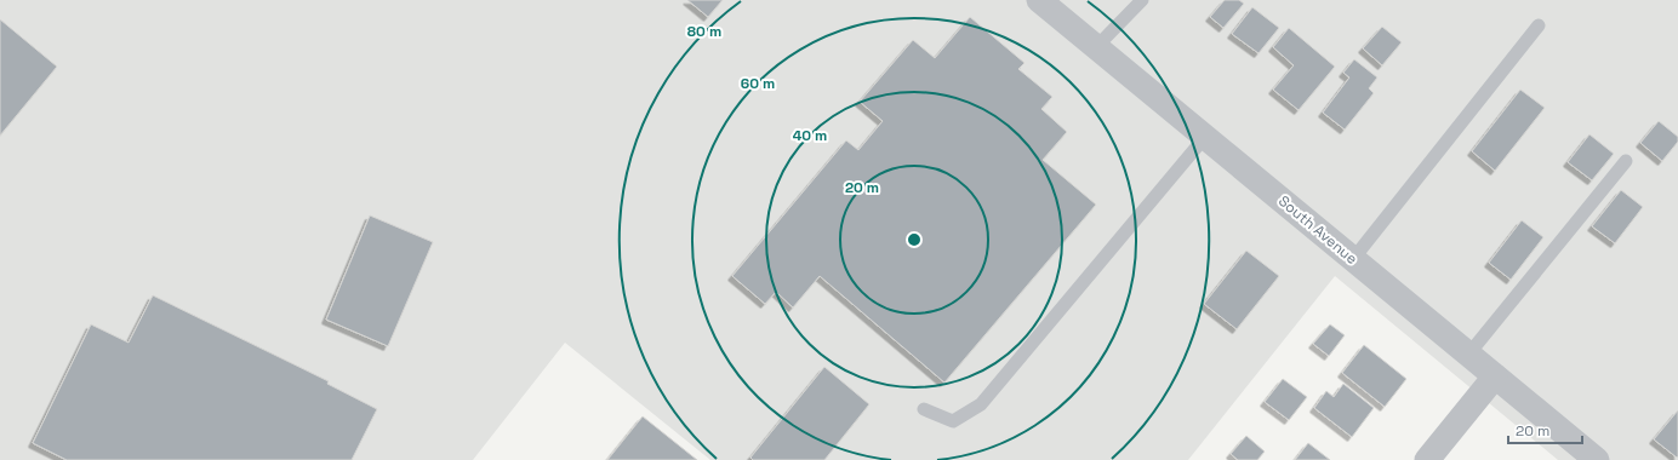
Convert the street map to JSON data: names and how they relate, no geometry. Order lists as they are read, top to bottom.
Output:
{
  "streets": {
    "street": ["South Avenue"]
  },
  "scale_bar": "20 m",
  "rings": [
    "80 m",
    "60 m",
    "40 m",
    "20 m"
  ]
}
